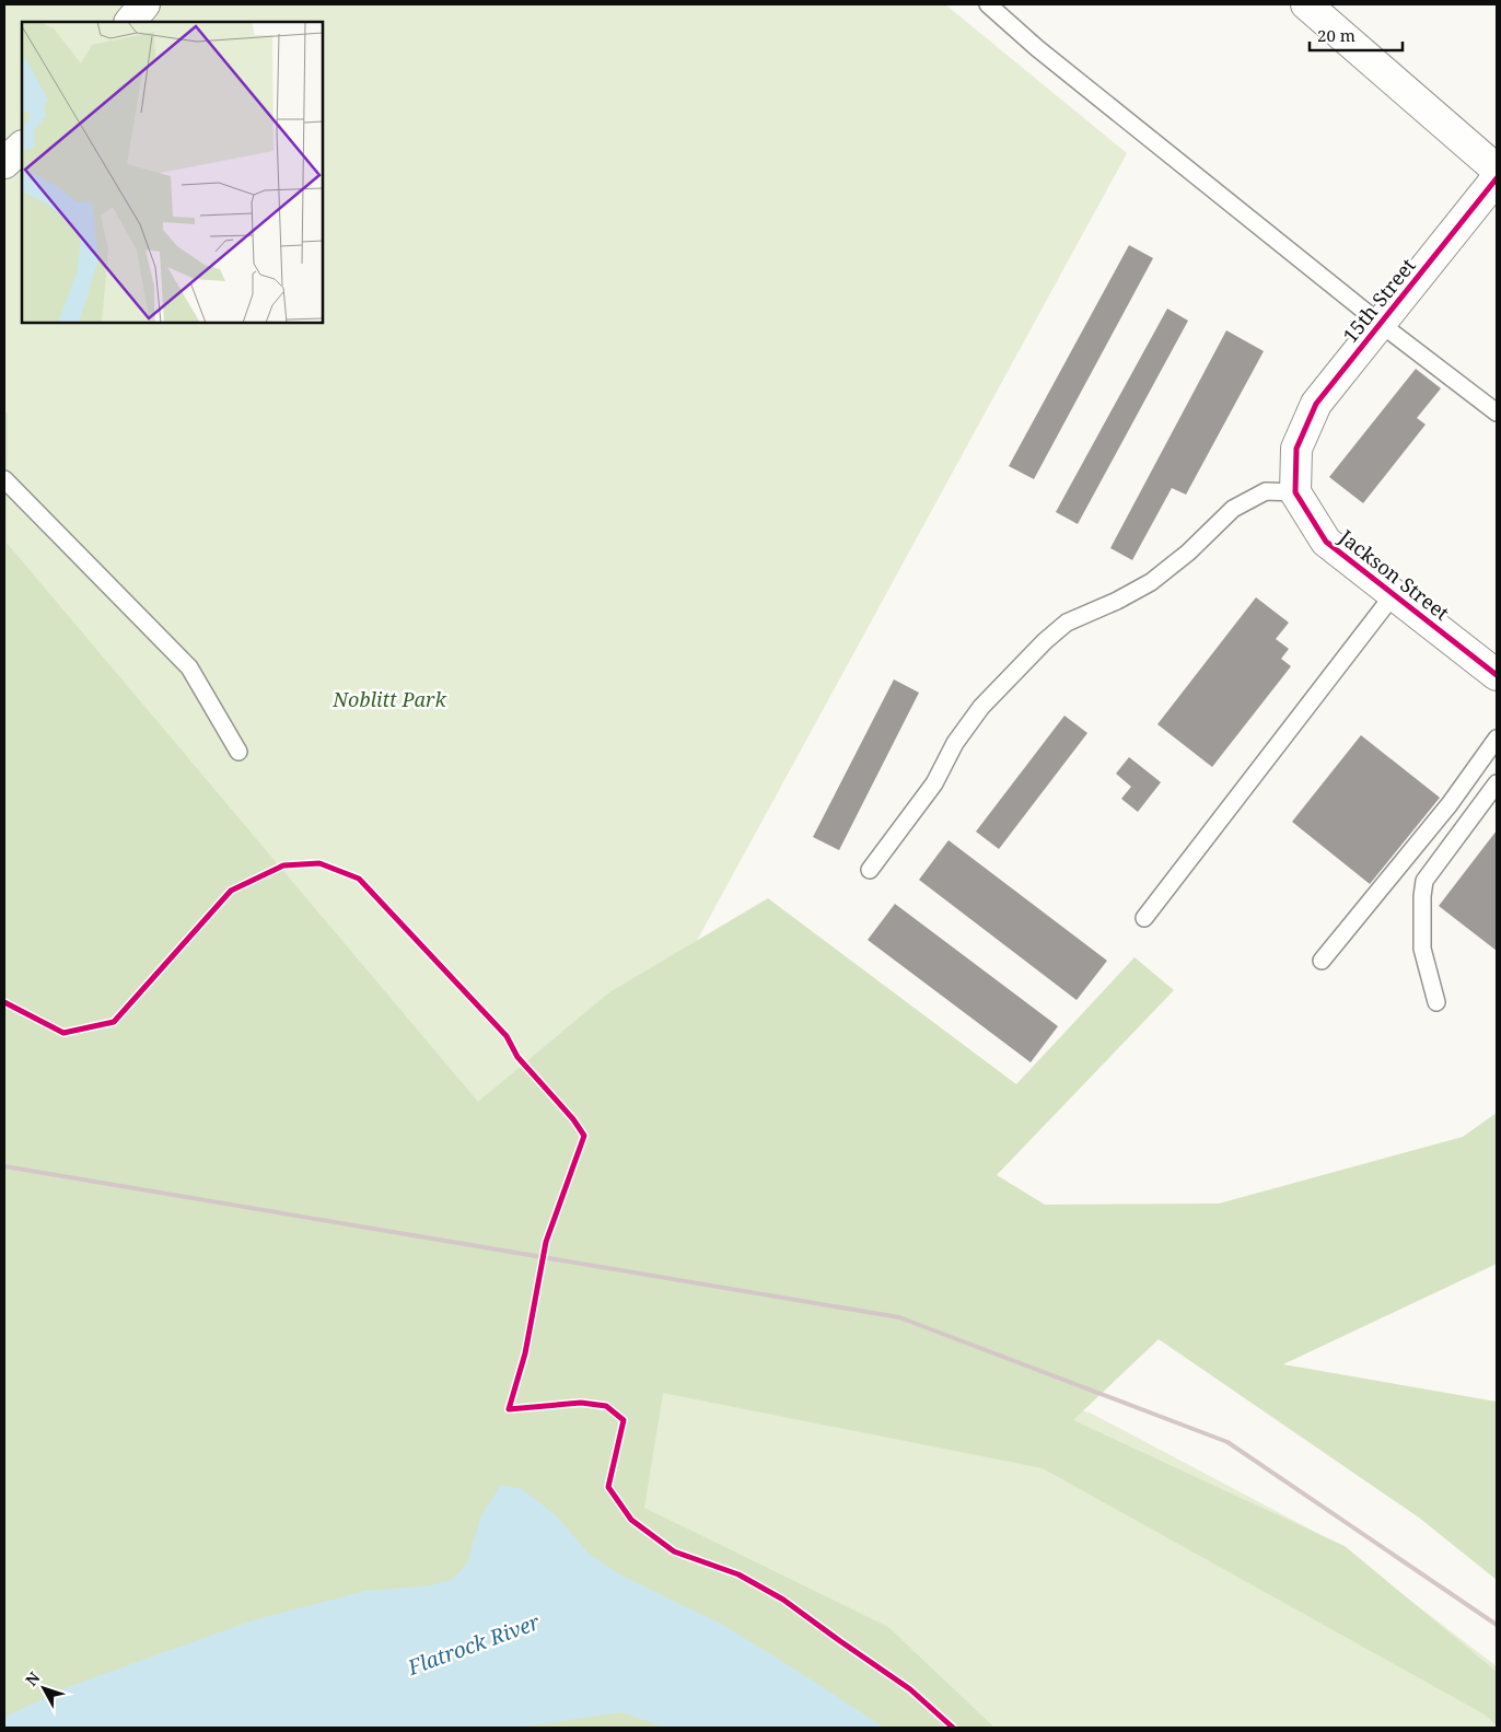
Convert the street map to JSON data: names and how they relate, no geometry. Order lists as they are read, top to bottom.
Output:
{
  "streets": {
    "street": ["15th Street", "Jackson Street"]
  },
  "crossings": [
    ["15th Street", "Jackson Street"]
  ],
  "water": ["Flatrock River"],
  "parks": ["Noblitt Park"],
  "scale_bar": "20 m",
  "north": "top left"
}
